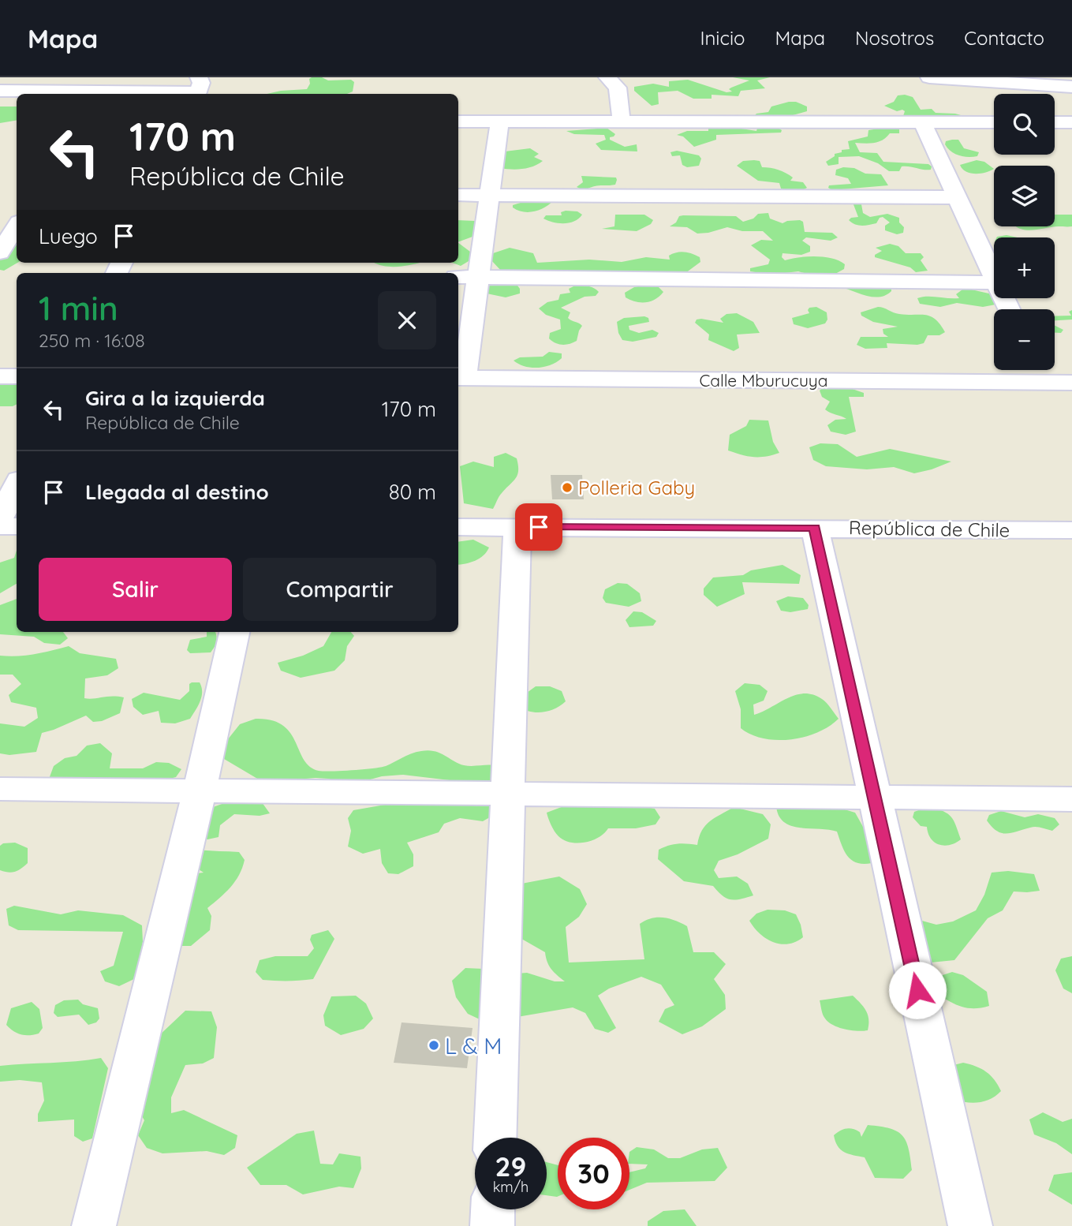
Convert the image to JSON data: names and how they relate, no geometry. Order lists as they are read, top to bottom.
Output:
{
  "streets": {
    "street": ["Calle Mburucuya", "República de Chile"]
  },
  "places": ["Polleria Gaby", "L & M"],
  "page": {
    "header": "Mapa",
    "nav": [
      "Inicio",
      "Mapa",
      "Nosotros",
      "Contacto"
    ],
    "map_buttons": ["+", "−"],
    "turn": ["170 m", "República de Chile"],
    "then": "Luego",
    "heading": ["1 min", "250 m · 16:08"],
    "list": [
      {
        "name": "Gira a la izquierda",
        "note": "República de Chile",
        "value": "170 m"
      },
      {
        "name": "Llegada al destino",
        "value": "80 m"
      }
    ],
    "buttons": ["Salir", "Compartir"],
    "speed": "29 km/h",
    "limit": "30"
  }
}
